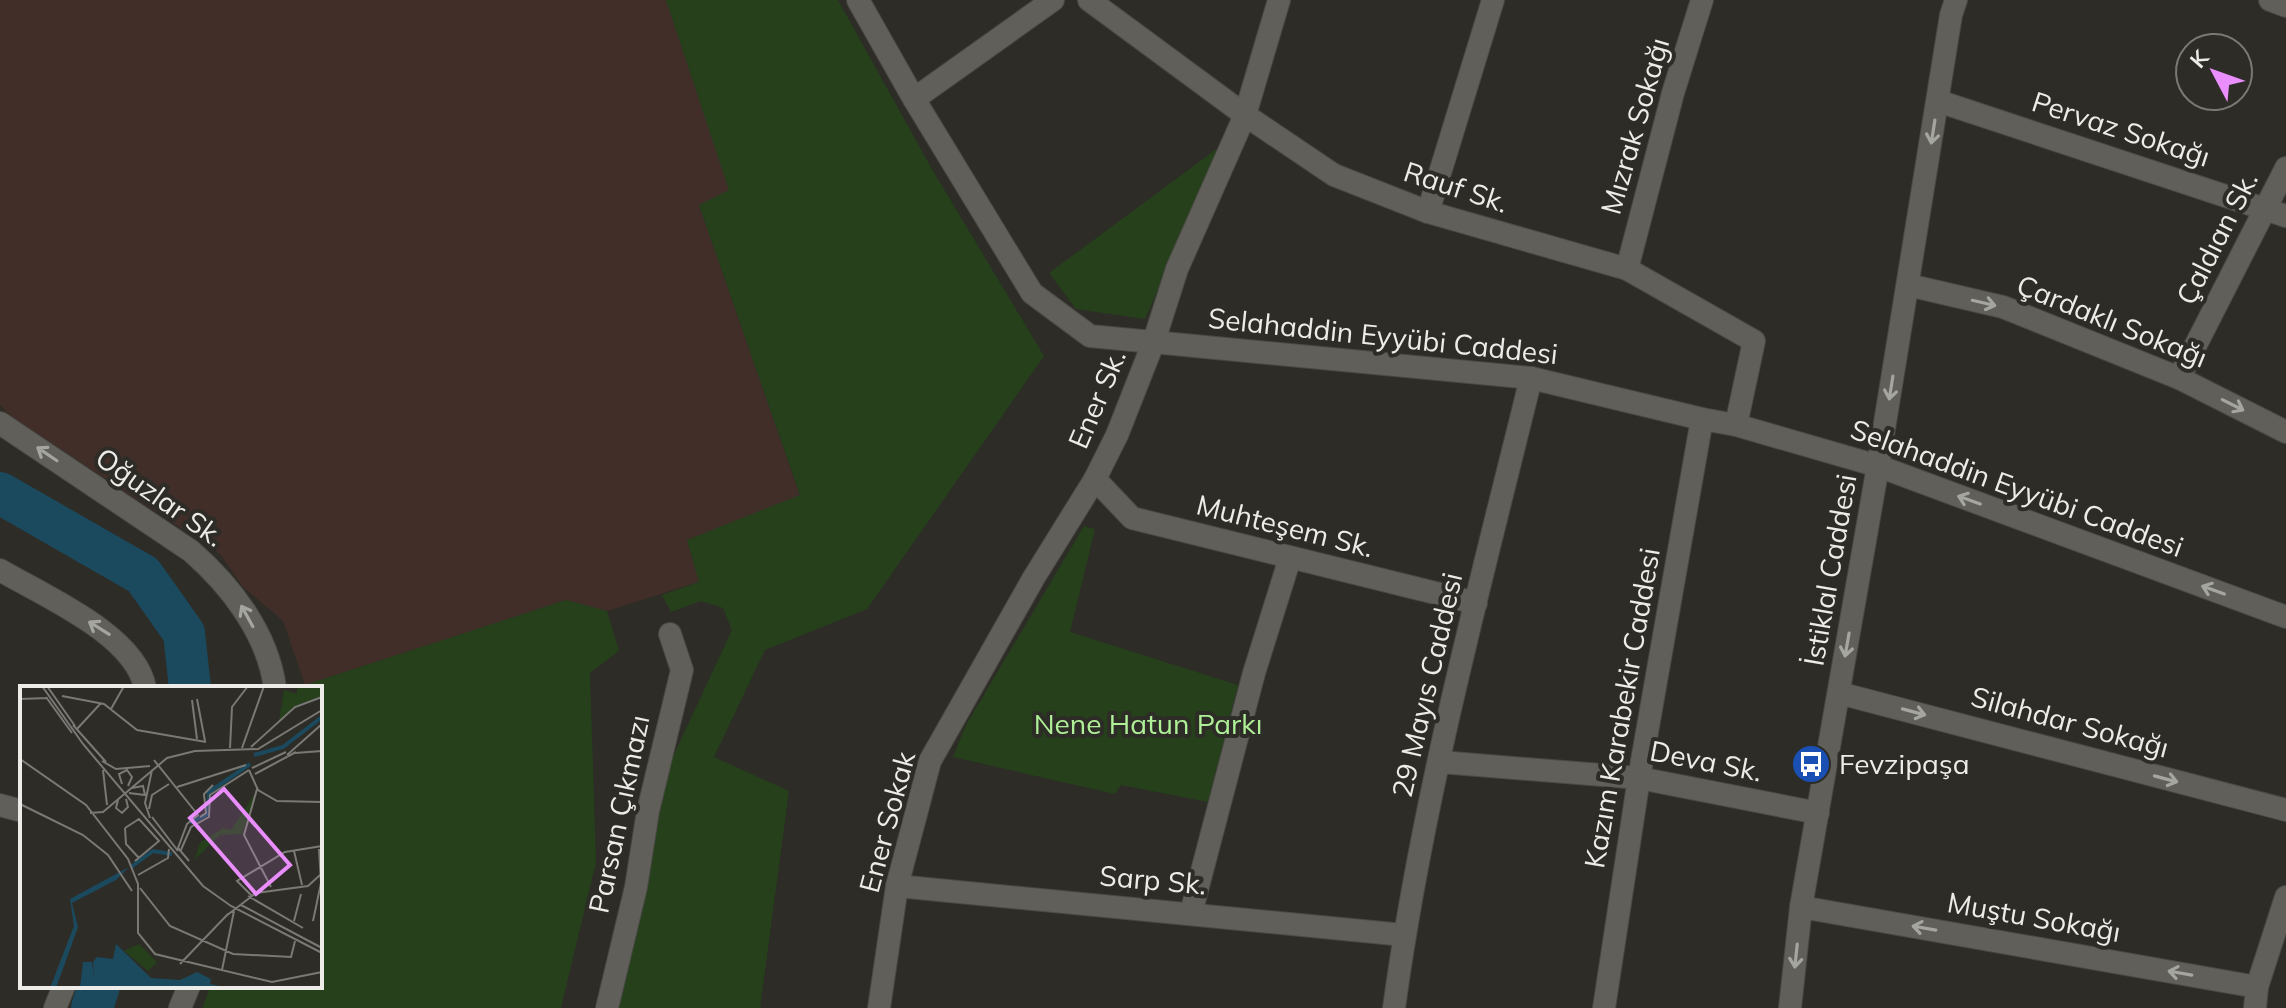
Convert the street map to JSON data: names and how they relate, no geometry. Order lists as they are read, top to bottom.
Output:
{
  "streets": {
    "street": [
      "Mızrak Sokağı",
      "Pervaz Sokağı",
      "Rauf Sk.",
      "Çaldıan Sk.",
      "Çardaklı Sokağı",
      "Selahaddin Eyyübi Caddesi",
      "Ener Sk.",
      "Oğuzlar Sk.",
      "Muhteşem Sk.",
      "İstiklal Caddesi",
      "29 Mayıs Caddesi",
      "Kazım Karabekir Caddesi",
      "Silahdar Sokağı",
      "Deva Sk.",
      "Parsan Çıkmazı",
      "Ener Sokak",
      "Sarp Sk.",
      "Muştu Sokağı"
    ]
  },
  "crossings": [
    ["Mızrak Sokağı", "Rauf Sk."],
    ["Pervaz Sokağı", "Çaldıan Sk."],
    ["Pervaz Sokağı", "İstiklal Caddesi"],
    ["Rauf Sk.", "Selahaddin Eyyübi Caddesi"],
    ["Rauf Sk.", "Ener Sk."],
    ["Çaldıan Sk.", "Çardaklı Sokağı"],
    ["Çardaklı Sokağı", "İstiklal Caddesi"],
    ["Selahaddin Eyyübi Caddesi", "Ener Sk."],
    ["Selahaddin Eyyübi Caddesi", "İstiklal Caddesi"],
    ["Selahaddin Eyyübi Caddesi", "29 Mayıs Caddesi"],
    ["Selahaddin Eyyübi Caddesi", "Kazım Karabekir Caddesi"],
    ["Ener Sk.", "Muhteşem Sk."],
    ["Ener Sk.", "Ener Sokak"],
    ["Muhteşem Sk.", "29 Mayıs Caddesi"],
    ["İstiklal Caddesi", "Silahdar Sokağı"],
    ["İstiklal Caddesi", "Deva Sk."],
    ["İstiklal Caddesi", "Muştu Sokağı"],
    ["29 Mayıs Caddesi", "Deva Sk."],
    ["29 Mayıs Caddesi", "Sarp Sk."],
    ["Kazım Karabekir Caddesi", "Deva Sk."],
    ["Ener Sokak", "Sarp Sk."]
  ],
  "one_way": [
    "Çardaklı Sokağı",
    "İstiklal Caddesi",
    "Silahdar Sokağı",
    "Muştu Sokağı"
  ],
  "parks": ["Nene Hatun Parkı"],
  "places": {
    "bus stop": ["Fevzipaşa"]
  },
  "north": "top left"
}
